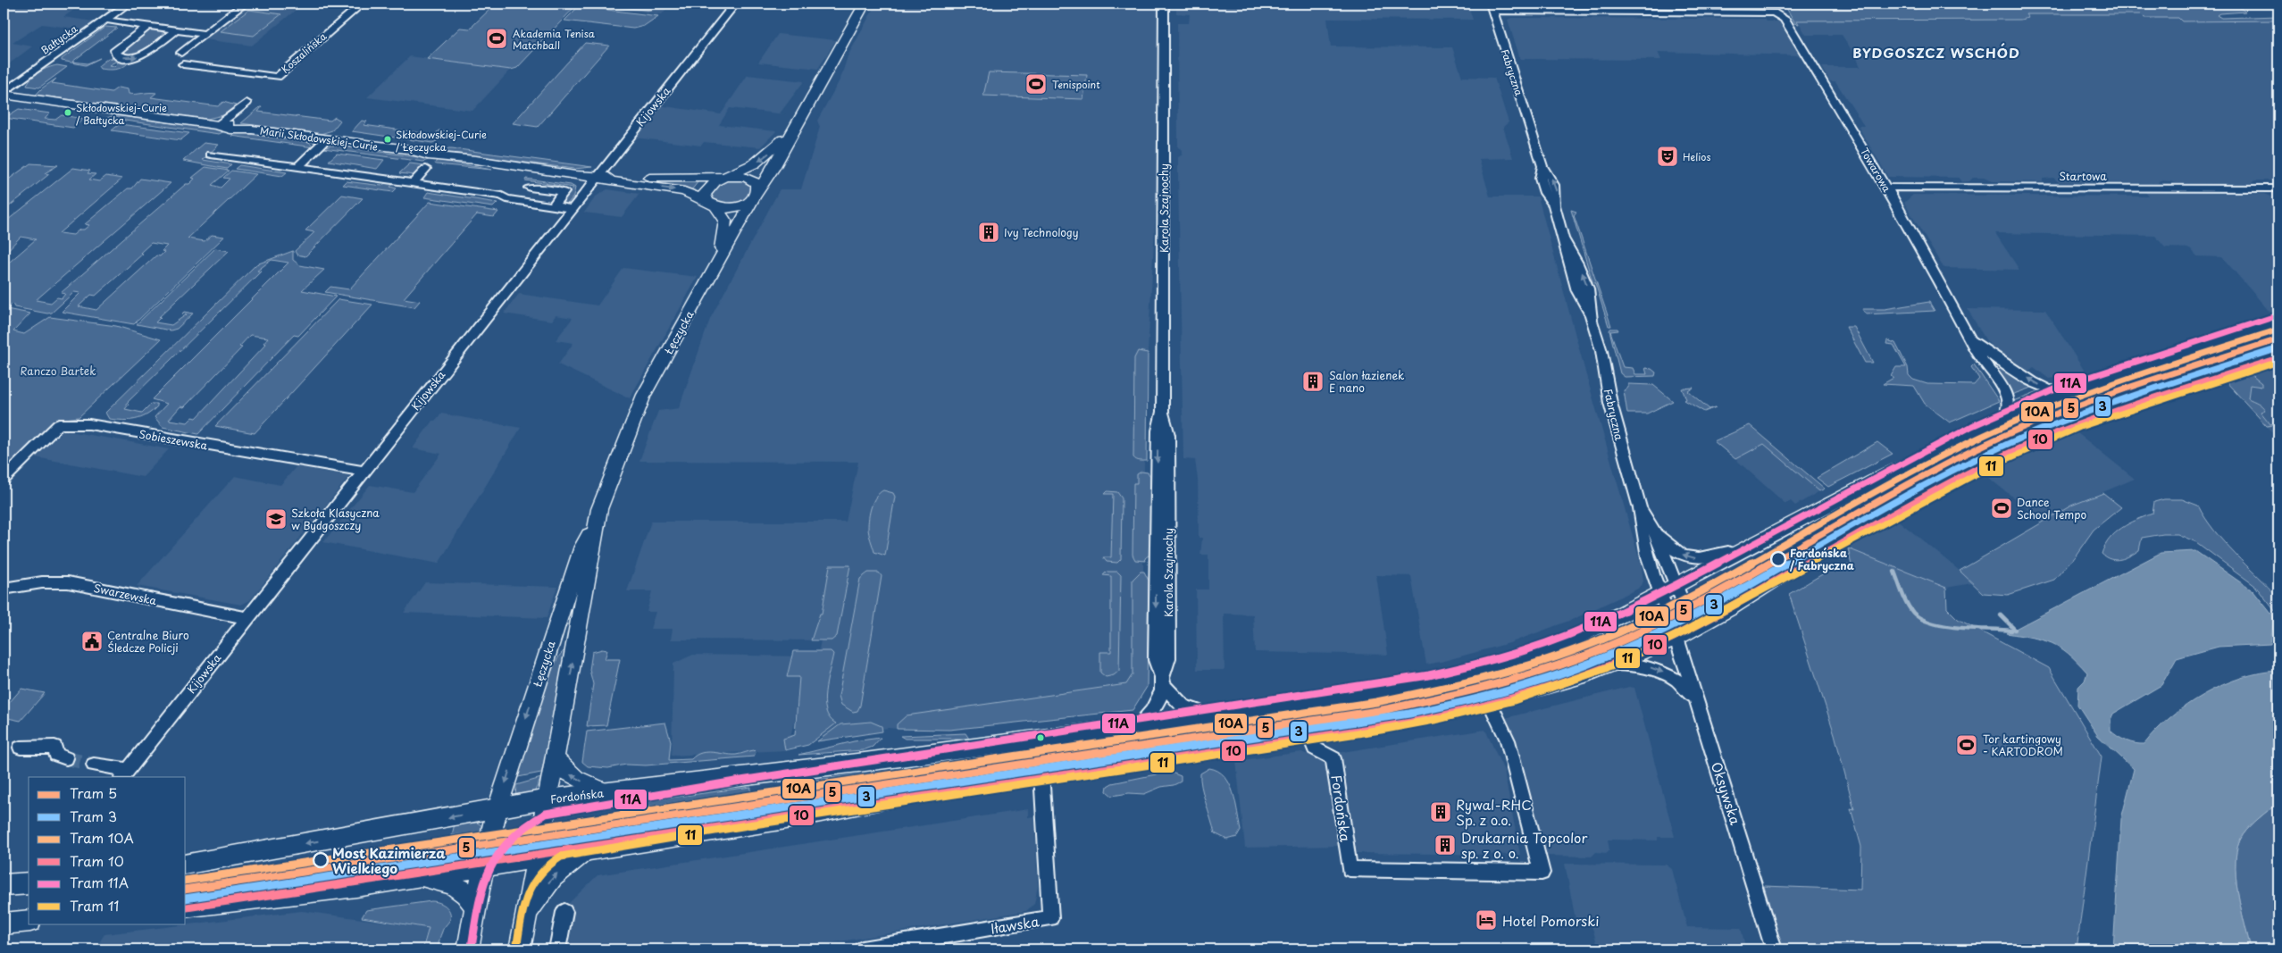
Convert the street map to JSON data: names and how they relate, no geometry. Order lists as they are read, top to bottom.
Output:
{
  "streets": {
    "main road": ["Fordońska"],
    "street": [
      "Bałtycka",
      "Koszalińska",
      "Fabryczna",
      "Kijowska",
      "Marii Skłodowskiej-Curie",
      "Towarowa",
      "Startowa",
      "Karola Szajnochy",
      "Łęczycka",
      "Sobieszewska",
      "Swarzewska",
      "Oksywska",
      "Iławska"
    ]
  },
  "crossings": [
    ["Bałtycka", "Marii Skłodowskiej-Curie"],
    ["Fabryczna", "Towarowa"],
    ["Fabryczna", "Oksywska"],
    ["Fabryczna", "Fordońska"],
    ["Kijowska", "Marii Skłodowskiej-Curie"],
    ["Kijowska", "Sobieszewska"],
    ["Kijowska", "Swarzewska"],
    ["Marii Skłodowskiej-Curie", "Łęczycka"],
    ["Towarowa", "Startowa"],
    ["Karola Szajnochy", "Fordońska"],
    ["Łęczycka", "Fordońska"]
  ],
  "districts": ["BYDGOSZCZ WSCHÓD"],
  "parks": ["Ranczo Bartek"],
  "places": {
    "sports": [
      "Akademia Tenisa Matchball",
      "Tenispoint",
      "Dance School Tempo",
      "Tor kartingowy - KARTODROM"
    ],
    "other": [
      "Skłodowskiej-Curie / Bałtycka",
      "Skłodowskiej-Curie / Łęczycka",
      "Fordońska / Fabryczna",
      "Most Kazimierza Wielkiego"
    ],
    "theatre": ["Helios"],
    "building": [
      "Ivy Technology",
      "Salon łazienek E nano",
      "Rywal-RHC Sp. z o.o.",
      "Drukarnia Topcolor sp. z o. o."
    ],
    "school or university": ["Szkoła Klasyczna w Bydgoszczy"],
    "public building": ["Centralne Biuro Śledcze Policji"],
    "hotel": ["Hotel Pomorski"]
  },
  "lines": [
    "tram line 11A",
    "tram line 10A",
    "tram line 5",
    "tram line 3",
    "tram line 10",
    "tram line 11"
  ],
  "legend": [
    "Tram 5",
    "Tram 3",
    "Tram 10A",
    "Tram 10",
    "Tram 11A",
    "Tram 11"
  ]
}
